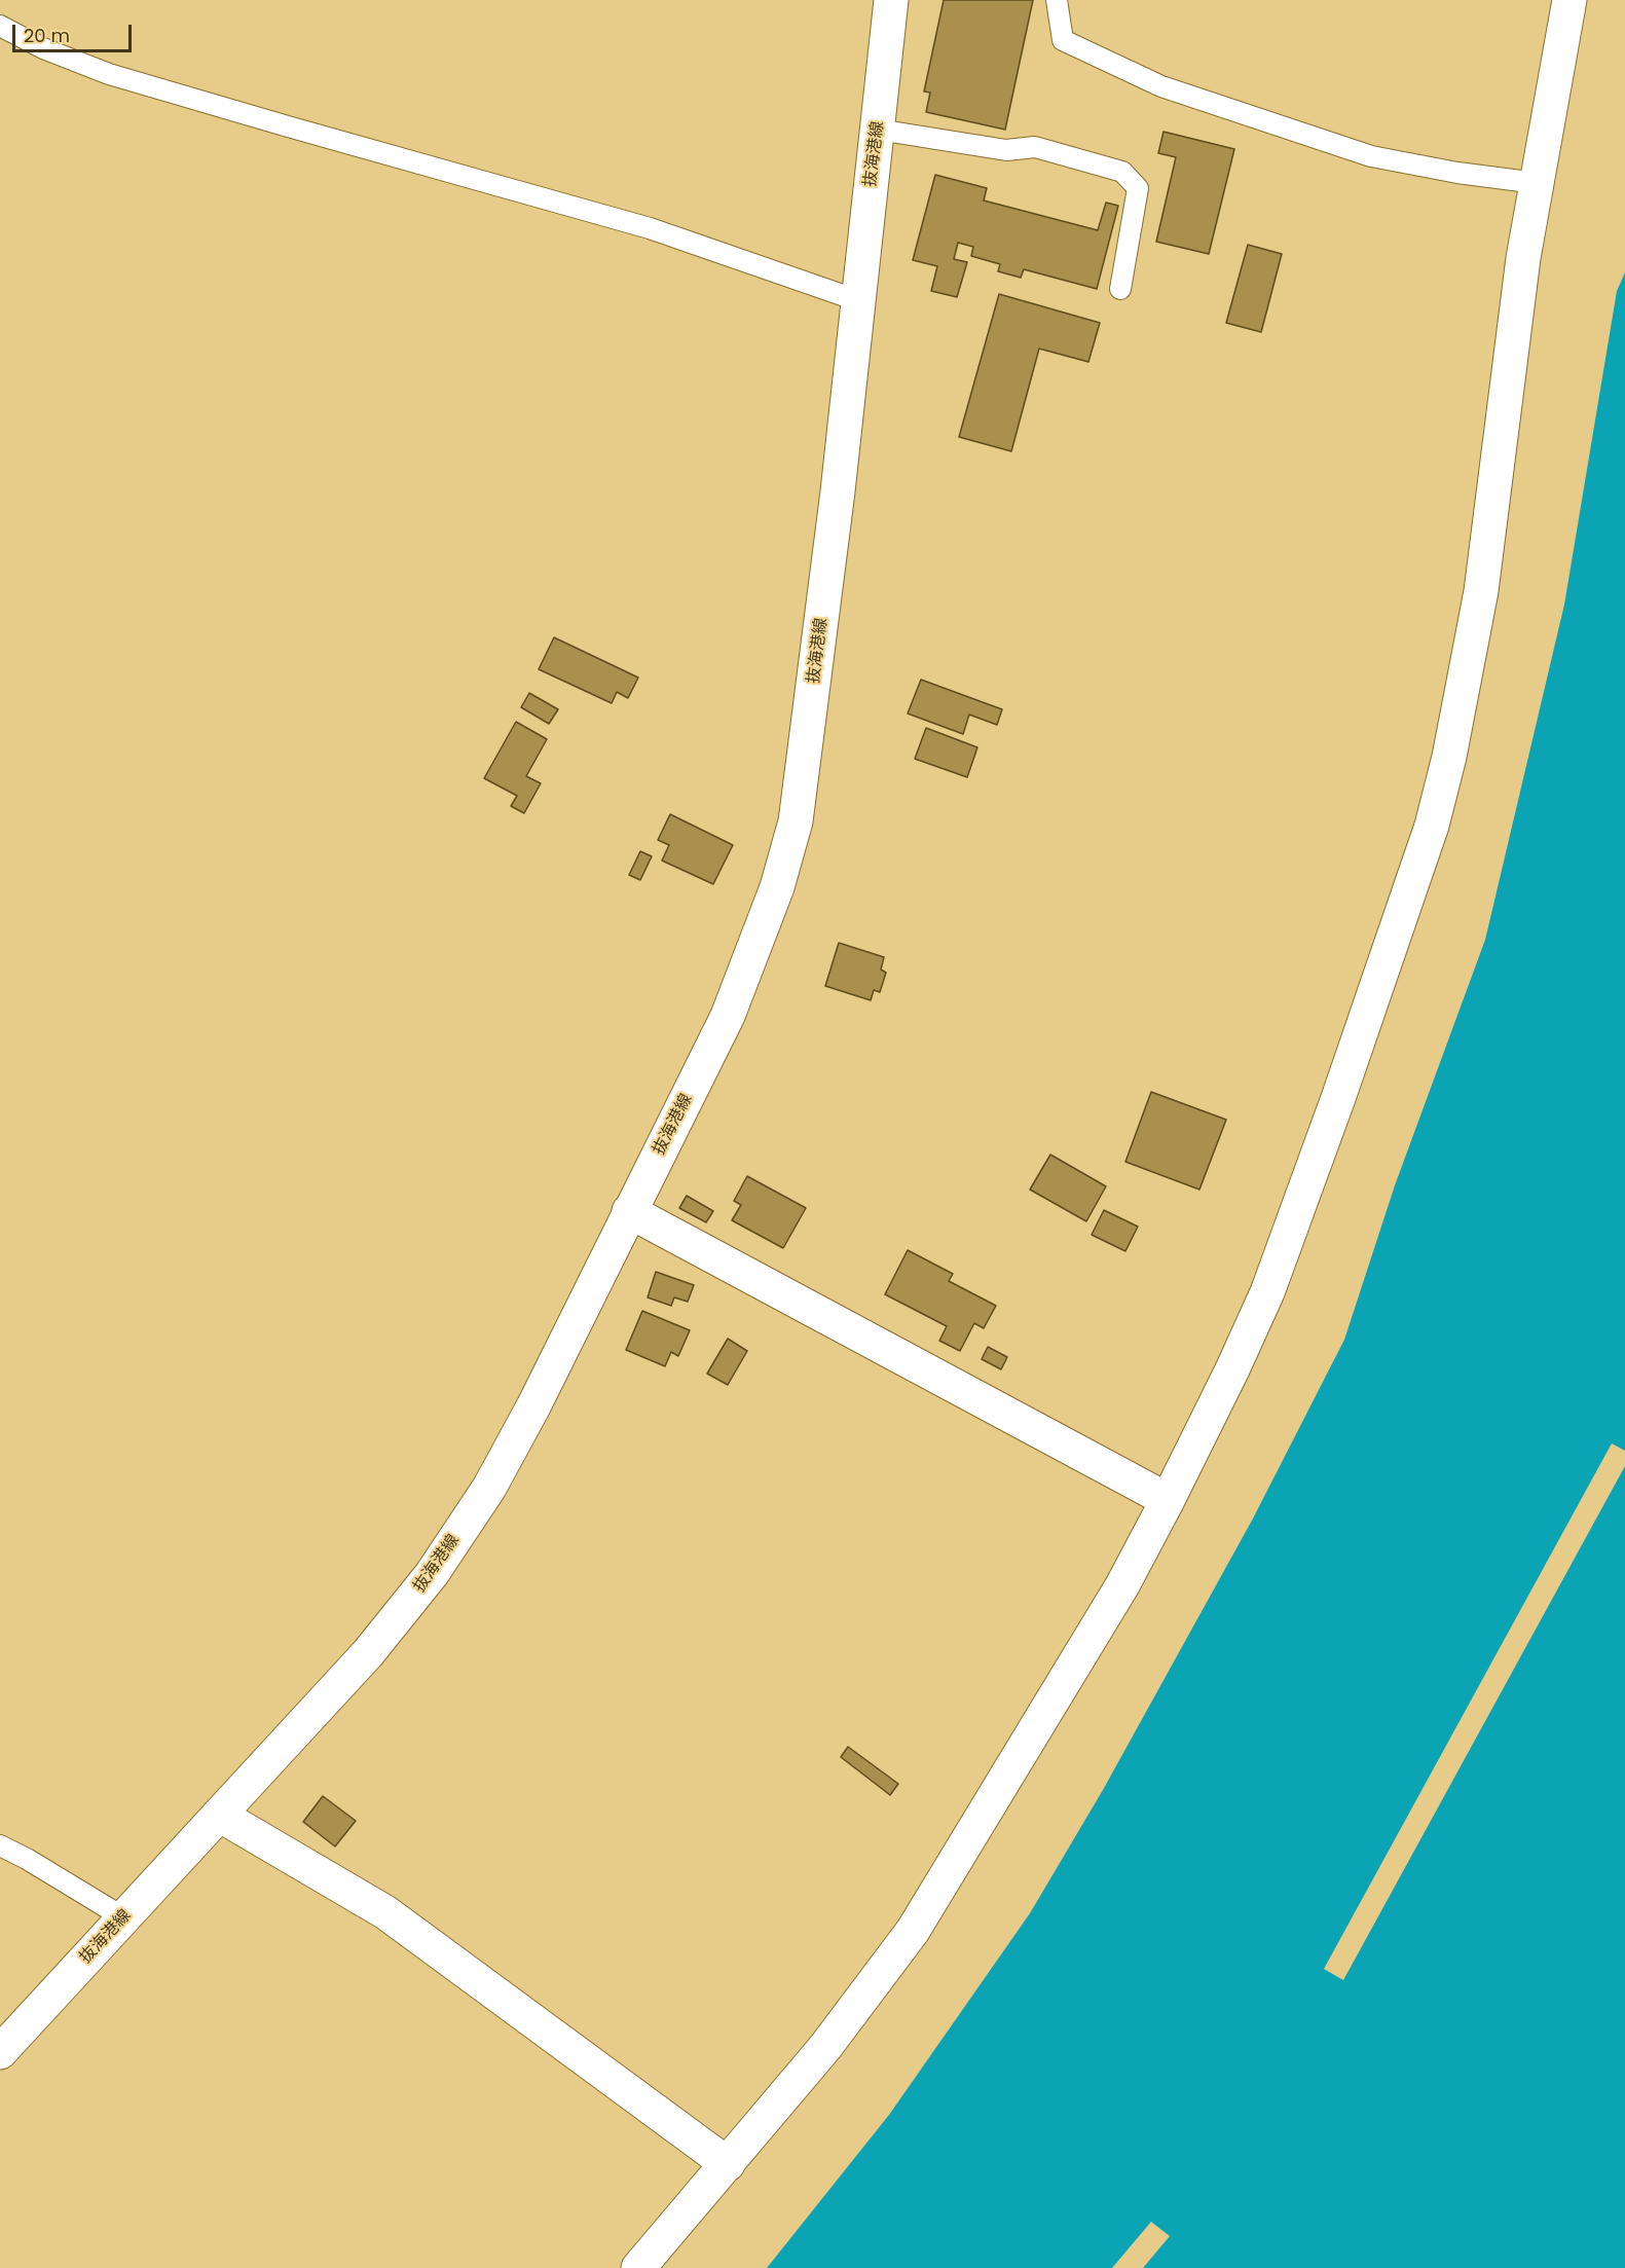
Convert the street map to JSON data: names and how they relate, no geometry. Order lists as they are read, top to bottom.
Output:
{
  "streets": {
    "street": ["抜海港線"]
  },
  "scale_bar": "20 m"
}
